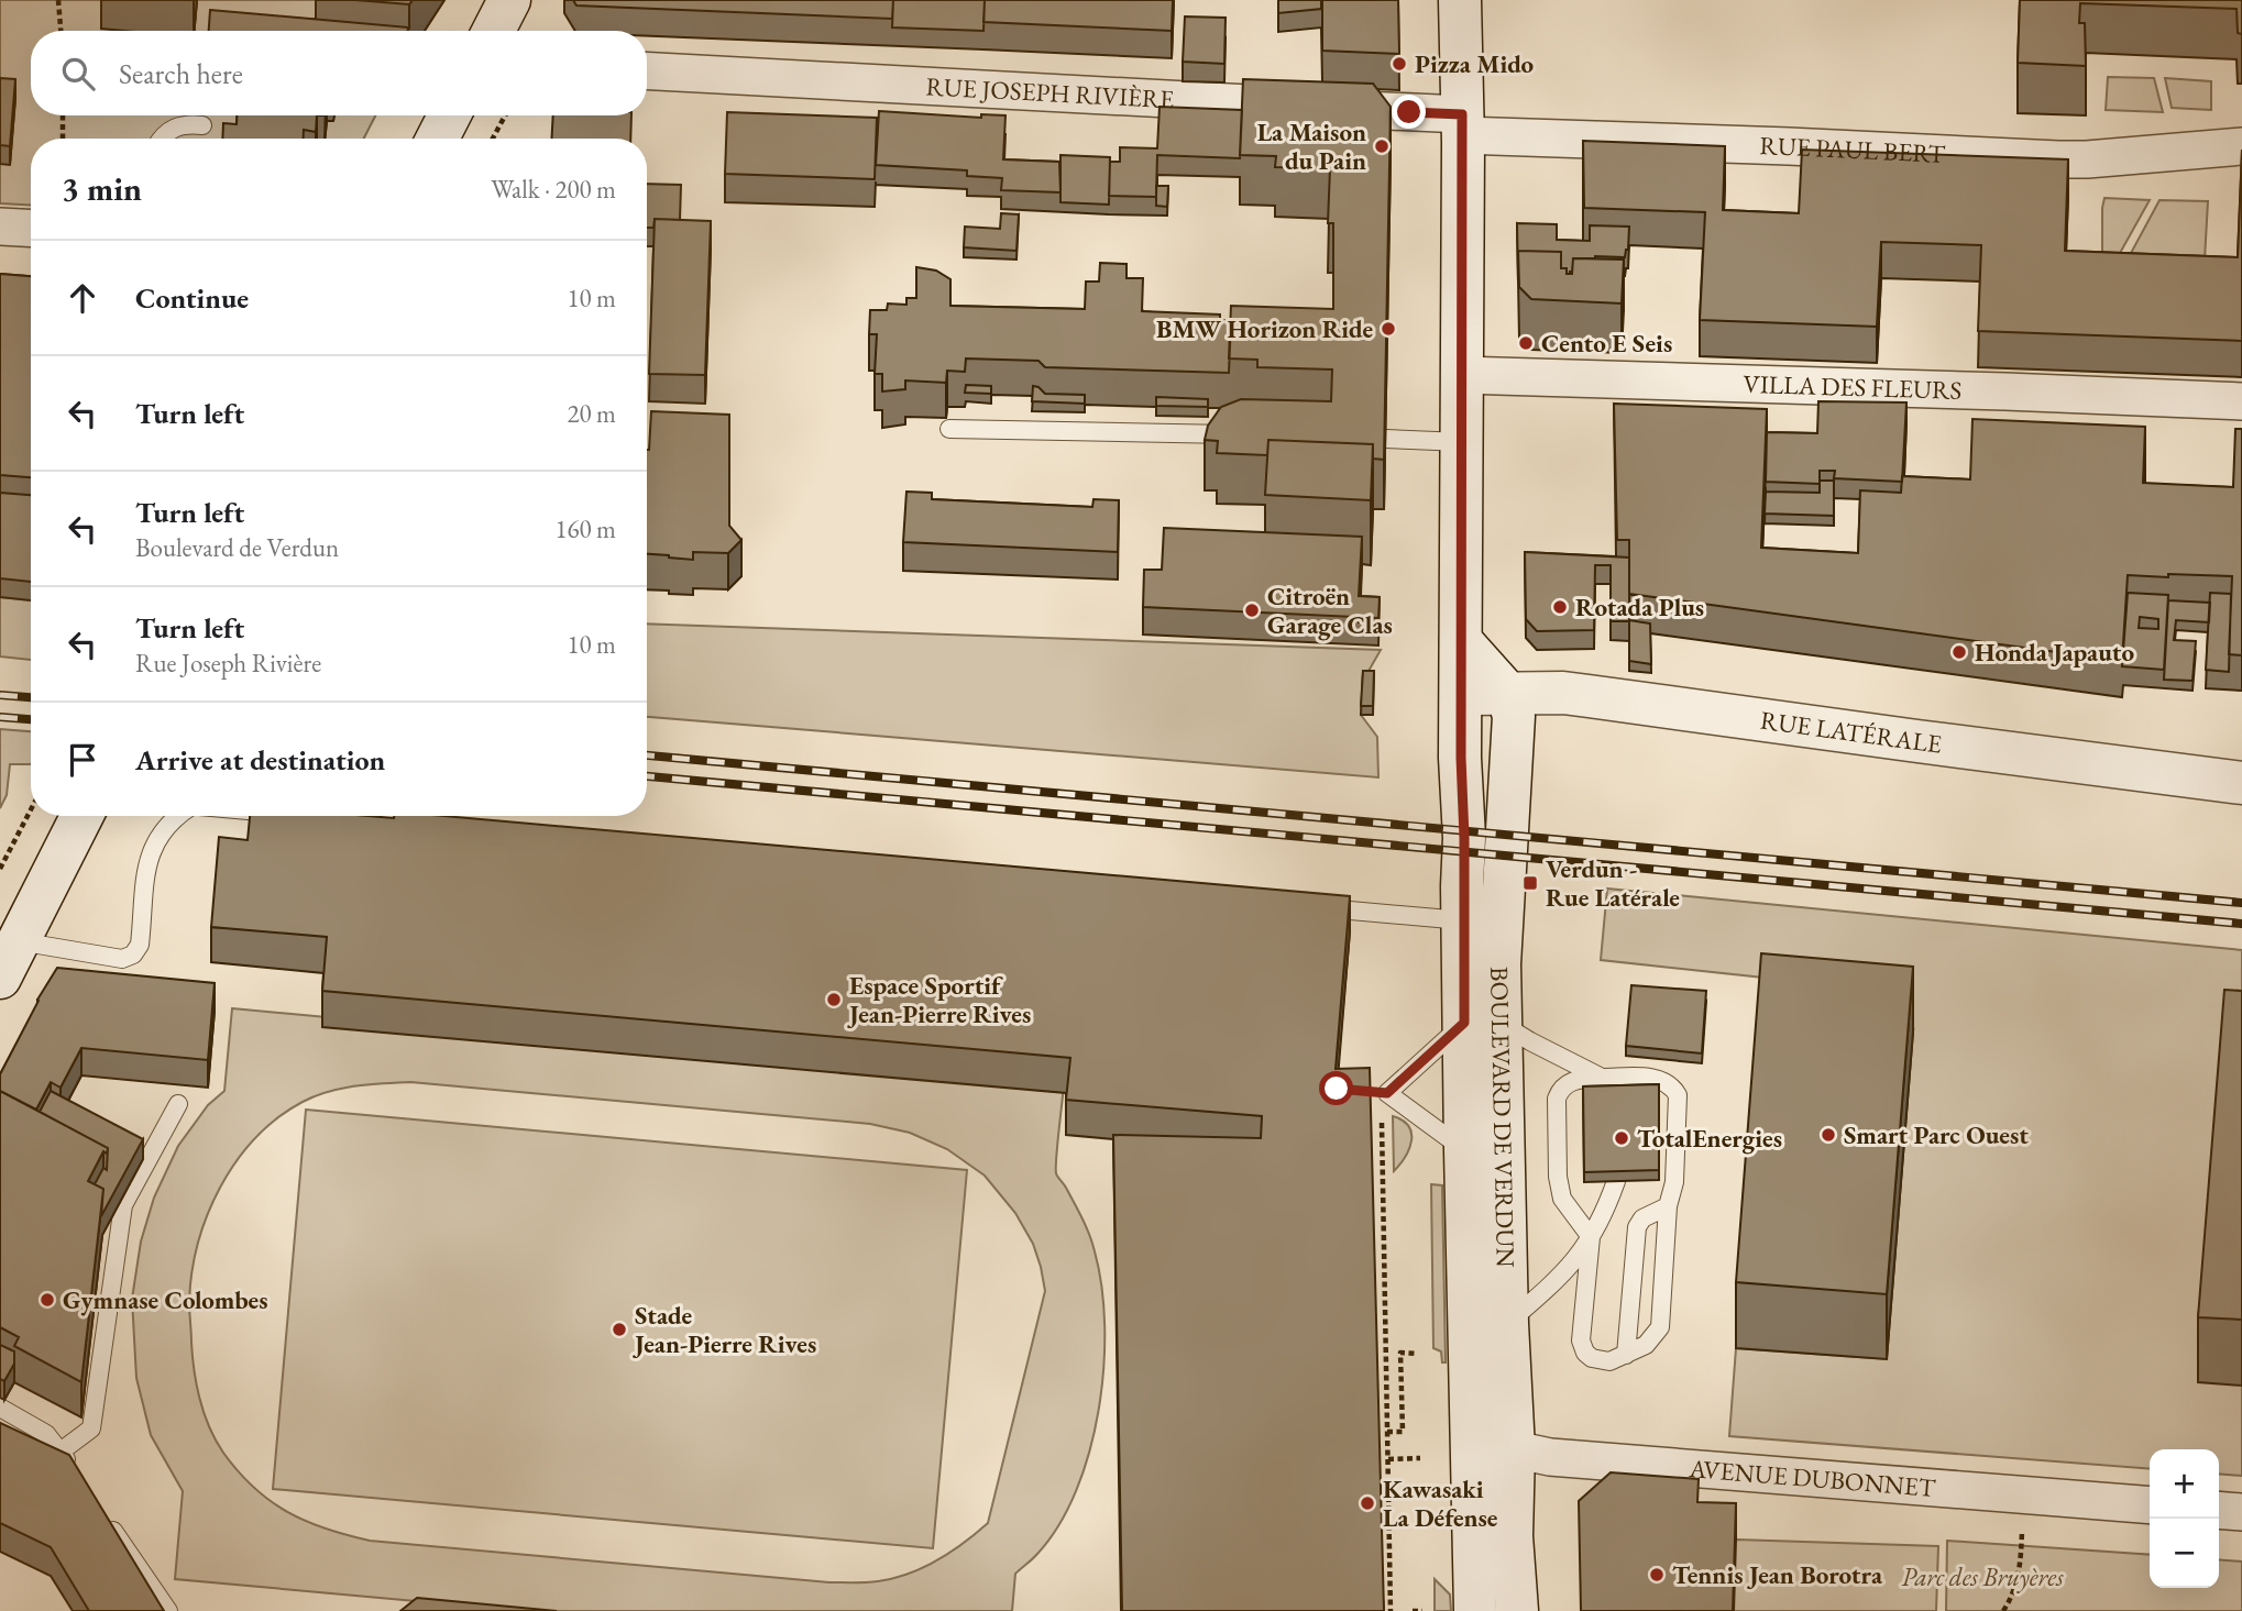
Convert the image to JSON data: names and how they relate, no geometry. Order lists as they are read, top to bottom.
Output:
{
  "streets": {
    "main road": ["RUE LATÉRALE", "BOULEVARD DE VERDUN"],
    "street": [
      "RUE JOSEPH RIVIÈRE",
      "RUE PAUL BERT",
      "VILLA DES FLEURS",
      "AVENUE DUBONNET"
    ]
  },
  "crossings": [
    ["RUE JOSEPH RIVIÈRE", "RUE PAUL BERT"],
    ["RUE JOSEPH RIVIÈRE", "BOULEVARD DE VERDUN"],
    ["RUE PAUL BERT", "BOULEVARD DE VERDUN"],
    ["VILLA DES FLEURS", "BOULEVARD DE VERDUN"],
    ["RUE LATÉRALE", "BOULEVARD DE VERDUN"],
    ["BOULEVARD DE VERDUN", "AVENUE DUBONNET"]
  ],
  "parks": ["Parc des Bruyères"],
  "places": {
    "other": [
      "Pizza Mido",
      "La Maison du Pain",
      "BMW Horizon Ride",
      "Cento E Seis",
      "Rotada Plus",
      "Citroën Garage Clas",
      "Honda Japauto",
      "Espace Sportif Jean-Pierre Rives",
      "Smart Parc Ouest",
      "TotalEnergies",
      "Gymnase Colombes",
      "Stade Jean-Pierre Rives",
      "Kawasaki La Défense",
      "Tennis Jean Borotra"
    ],
    "transit": ["Verdun - Rue Latérale"]
  },
  "page": {
    "search": "Search here",
    "heading": ["3 min", "Walk · 200 m"],
    "list": [
      ["Continue", "10 m"],
      ["Turn left", "20 m"],
      ["Turn left", "Boulevard de Verdun", "160 m"],
      ["Turn left", "Rue Joseph Rivière", "10 m"],
      "Arrive at destination"
    ],
    "map_buttons": ["+", "−"]
  }
}
